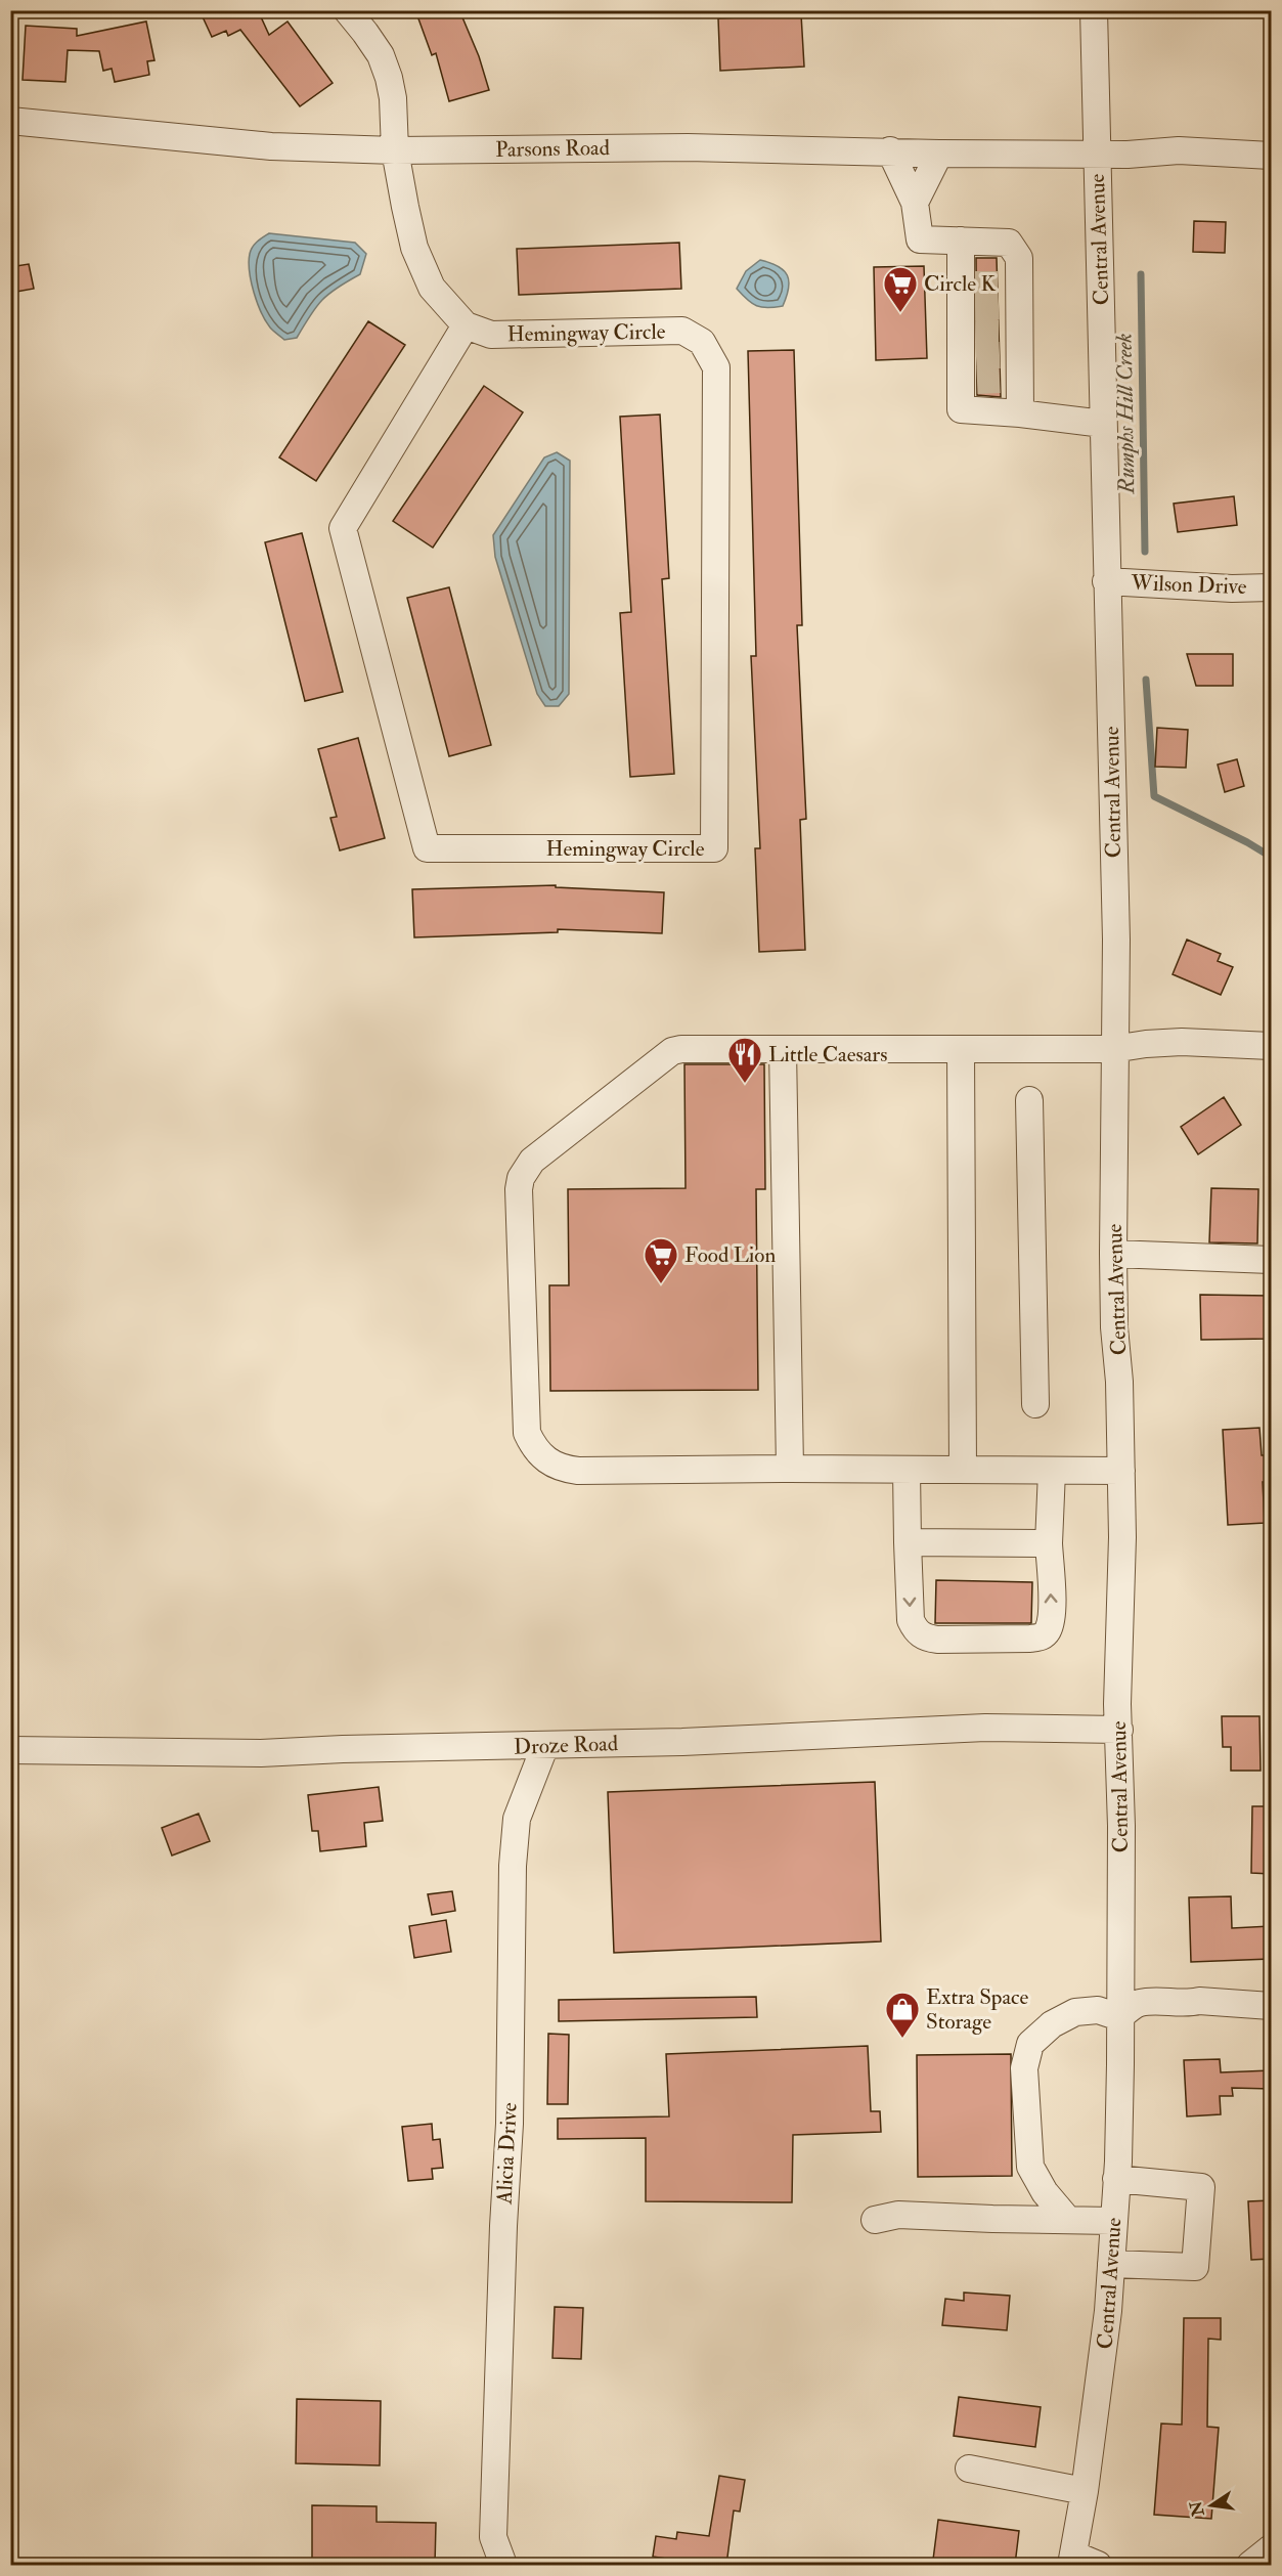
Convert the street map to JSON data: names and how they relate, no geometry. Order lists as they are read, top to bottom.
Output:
{
  "streets": {
    "street": [
      "Parsons Road",
      "Central Avenue",
      "Hemingway Circle",
      "Wilson Drive",
      "Droze Road",
      "Alicia Drive"
    ]
  },
  "crossings": [
    ["Parsons Road", "Central Avenue"],
    ["Central Avenue", "Wilson Drive"],
    ["Central Avenue", "Droze Road"],
    ["Droze Road", "Alicia Drive"]
  ],
  "water": ["Rumphs Hill Creek"],
  "places": {
    "supermarket": ["Circle K", "Food Lion"],
    "restaurant": ["Little Caesars"],
    "shop": ["Extra Space Storage"]
  },
  "north": "left"
}
